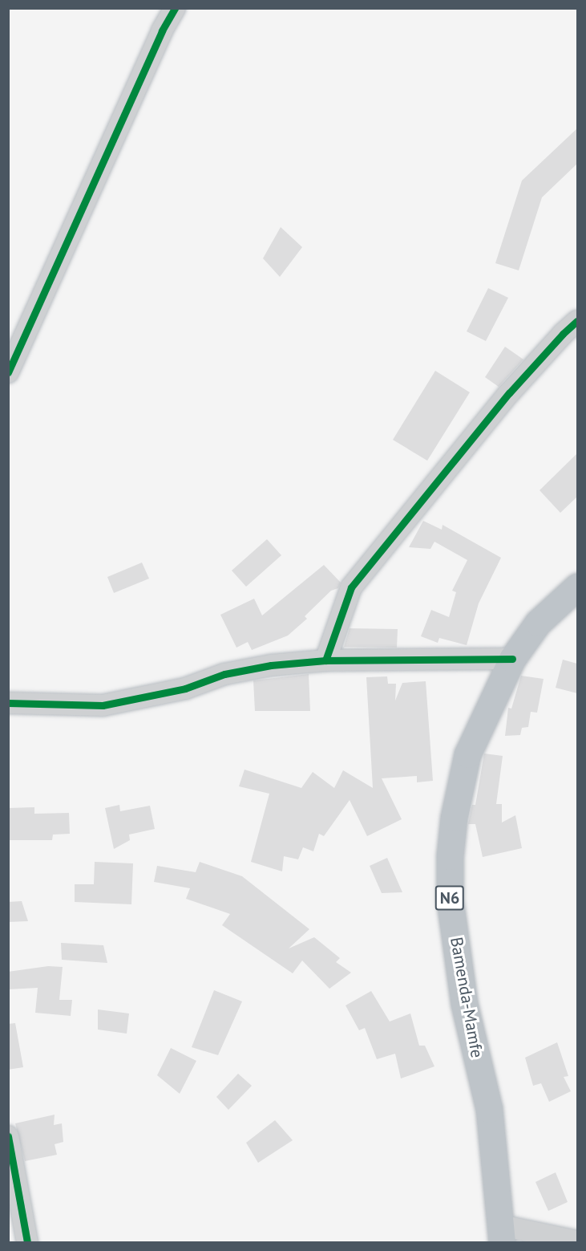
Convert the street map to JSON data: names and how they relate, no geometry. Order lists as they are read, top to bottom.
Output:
{
  "streets": {
    "highway": ["N6", "Bamenda-Mamfe"]
  }
}
